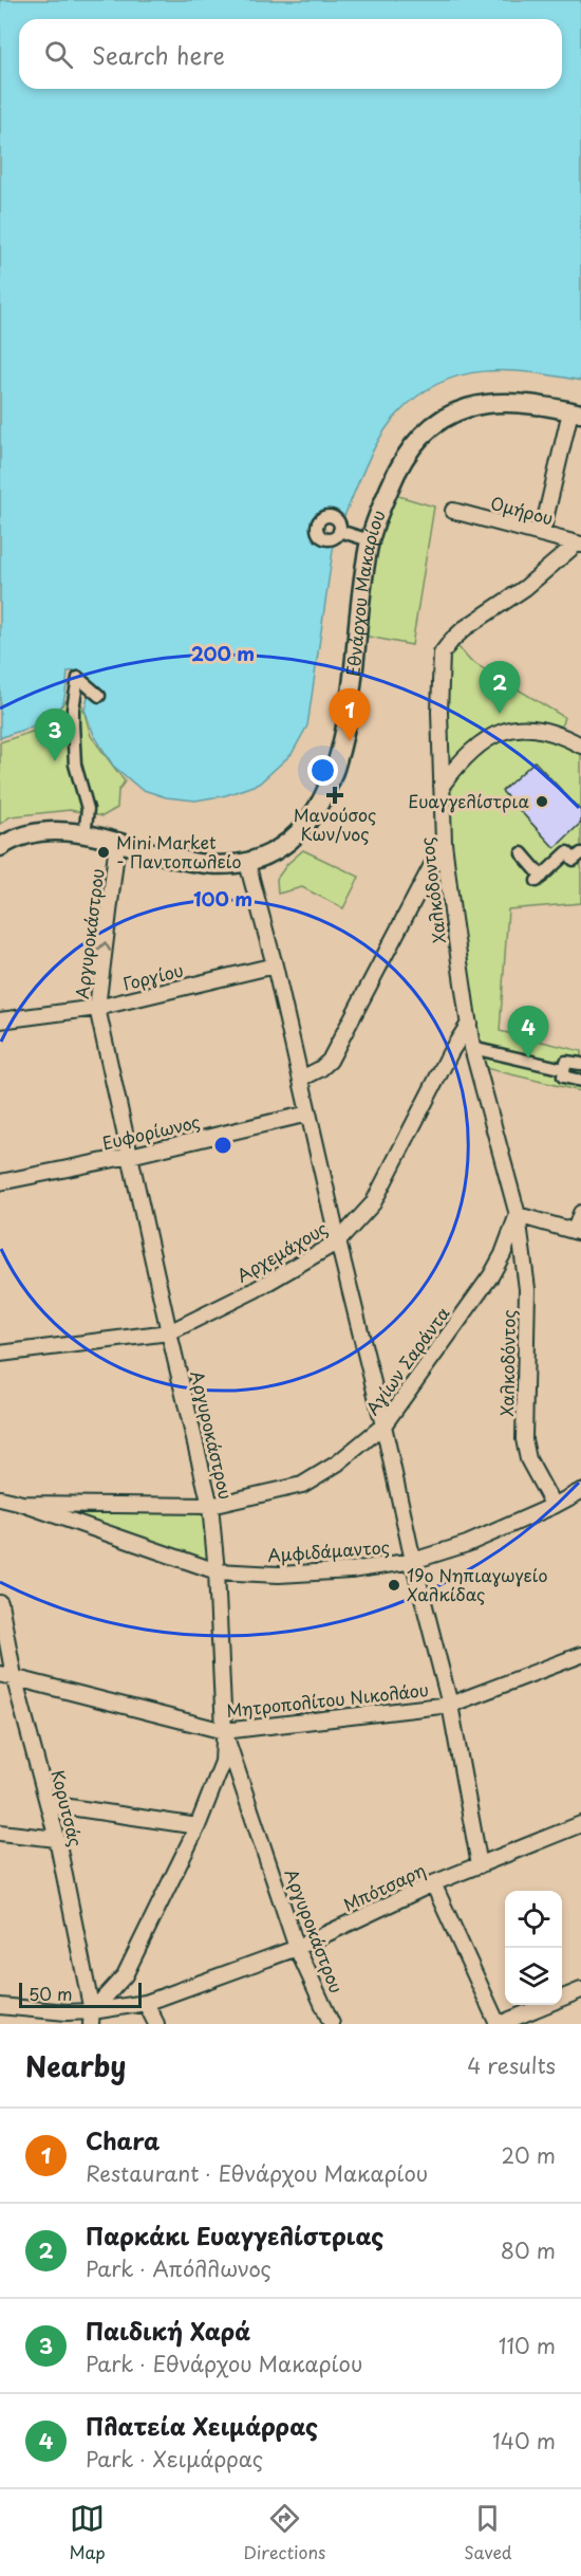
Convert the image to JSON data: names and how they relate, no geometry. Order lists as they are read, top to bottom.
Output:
{
  "streets": {
    "street": [
      "Ομήρου",
      "Εθνάρχου Μακαρίου",
      "Χαλκόδοντος",
      "Αργυροκάστρου",
      "Γοργίου",
      "Ευφορίωνος",
      "Αρχεμάχους",
      "Αγίων Σαράντα",
      "Χαλκοδόντος",
      "Αμφιδάμαντος",
      "Μητροπολίτου Νικολάου",
      "Κορυτσάς",
      "Μπότσαρη"
    ]
  },
  "crossings": [
    ["Ομήρου", "Χαλκόδοντος"],
    ["Εθνάρχου Μακαρίου", "Αργυροκάστρου"],
    ["Χαλκόδοντος", "Αρχεμάχους"],
    ["Χαλκόδοντος", "Αγίων Σαράντα"],
    ["Χαλκόδοντος", "Χαλκοδόντος"],
    ["Αργυροκάστρου", "Γοργίου"],
    ["Αργυροκάστρου", "Ευφορίωνος"],
    ["Αργυροκάστρου", "Αρχεμάχους"],
    ["Αργυροκάστρου", "Αγίων Σαράντα"],
    ["Αργυροκάστρου", "Αμφιδάμαντος"],
    ["Αργυροκάστρου", "Μητροπολίτου Νικολάου"],
    ["Αργυροκάστρου", "Μπότσαρη"],
    ["Αγίων Σαράντα", "Χαλκοδόντος"],
    ["Αγίων Σαράντα", "Αμφιδάμαντος"],
    ["Χαλκοδόντος", "Αμφιδάμαντος"],
    ["Μητροπολίτου Νικολάου", "Κορυτσάς"],
    ["Κορυτσάς", "Μπότσαρη"]
  ],
  "places": {
    "health": ["Μανούσος Κων/νος"],
    "other": ["Ευαγγελίστρια", "Mini Market - Παντοπωλείο", "19ο Νηπιαγωγείο Χαλκίδας"]
  },
  "scale_bar": "50 m",
  "page": {
    "search": "Search here",
    "pins": [
      "2",
      "1",
      "3",
      "4"
    ],
    "scale": "50 m",
    "heading": ["Nearby", "4 results"],
    "list": [
      {
        "mark": "1",
        "name": "Chara",
        "note": "Restaurant · Εθνάρχου Μακαρίου",
        "value": "20 m"
      },
      {
        "mark": "2",
        "name": "Παρκάκι Ευαγγελίστριας",
        "note": "Park · Απόλλωνος",
        "value": "80 m"
      },
      {
        "mark": "3",
        "name": "Παιδική Χαρά",
        "note": "Park · Εθνάρχου Μακαρίου",
        "value": "110 m"
      },
      {
        "mark": "4",
        "name": "Πλατεία Χειμάρρας",
        "note": "Park · Χειμάρρας",
        "value": "140 m"
      }
    ],
    "nav": ["Map", "Directions", "Saved"]
  },
  "rings": ["200 m", "100 m"]
}
